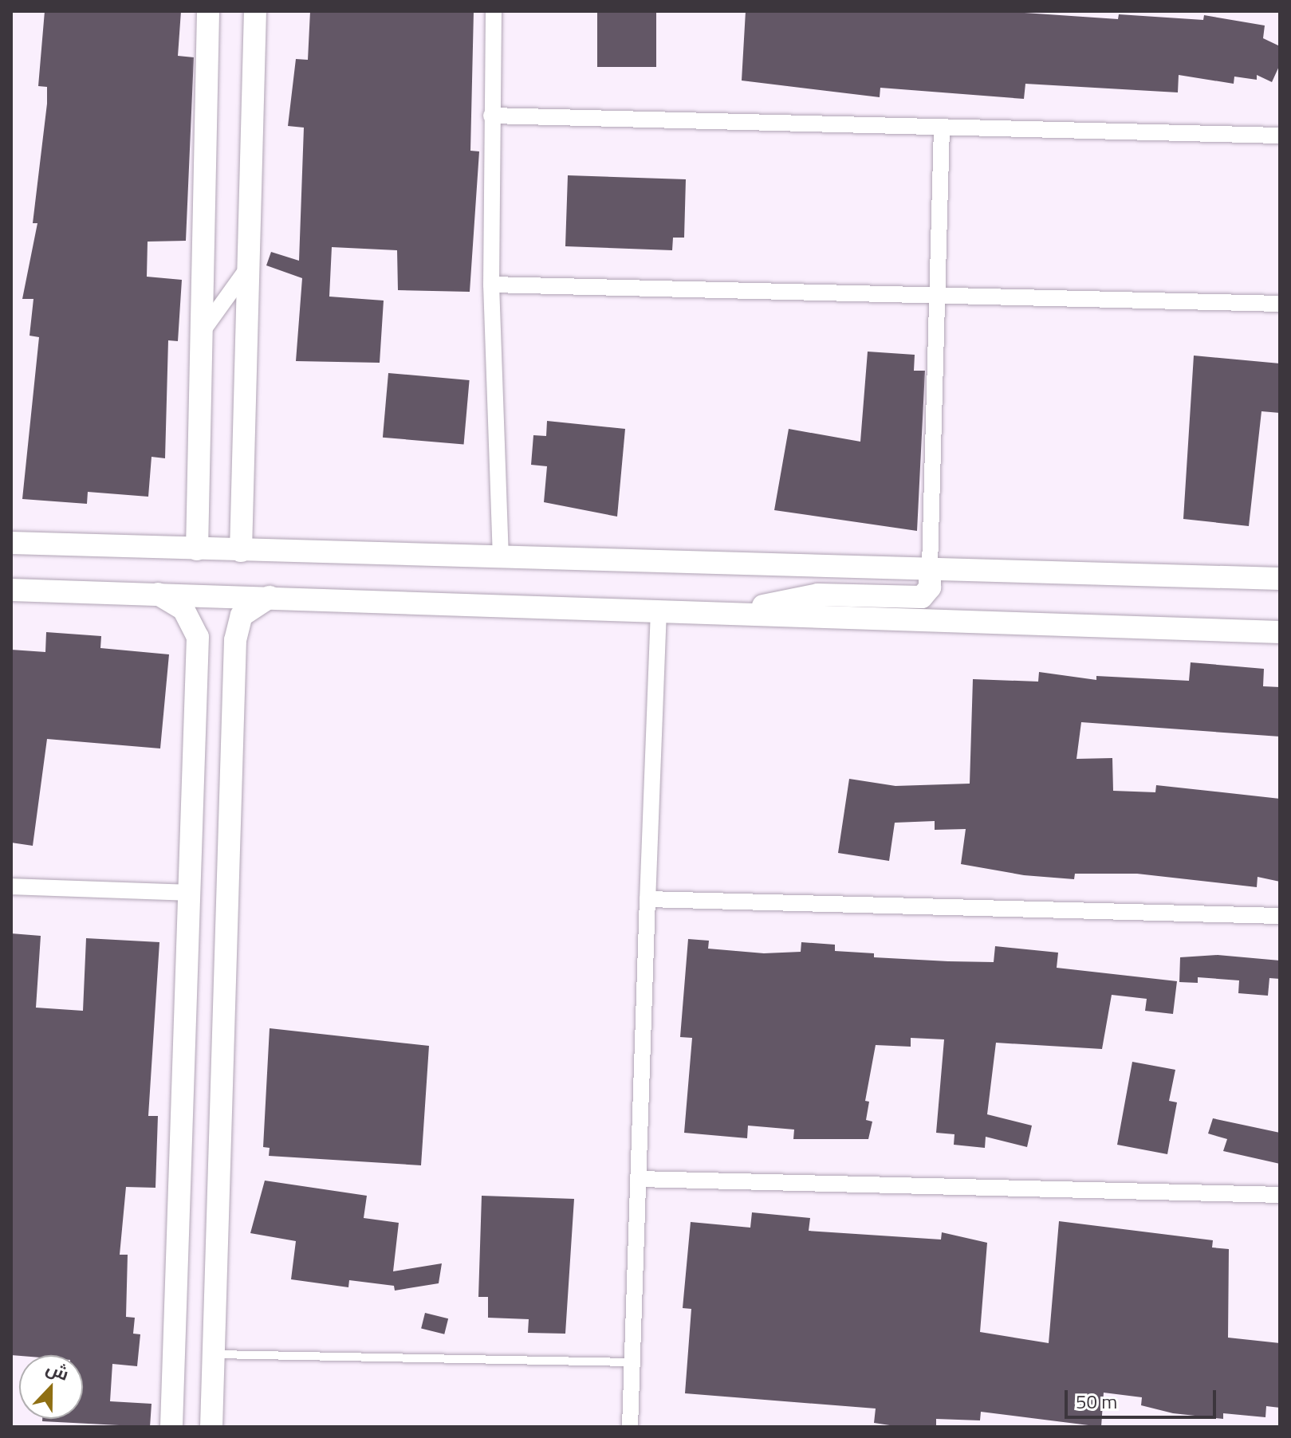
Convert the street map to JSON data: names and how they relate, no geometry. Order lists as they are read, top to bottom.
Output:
{
  "scale_bar": "50 m",
  "north": "top"
}
